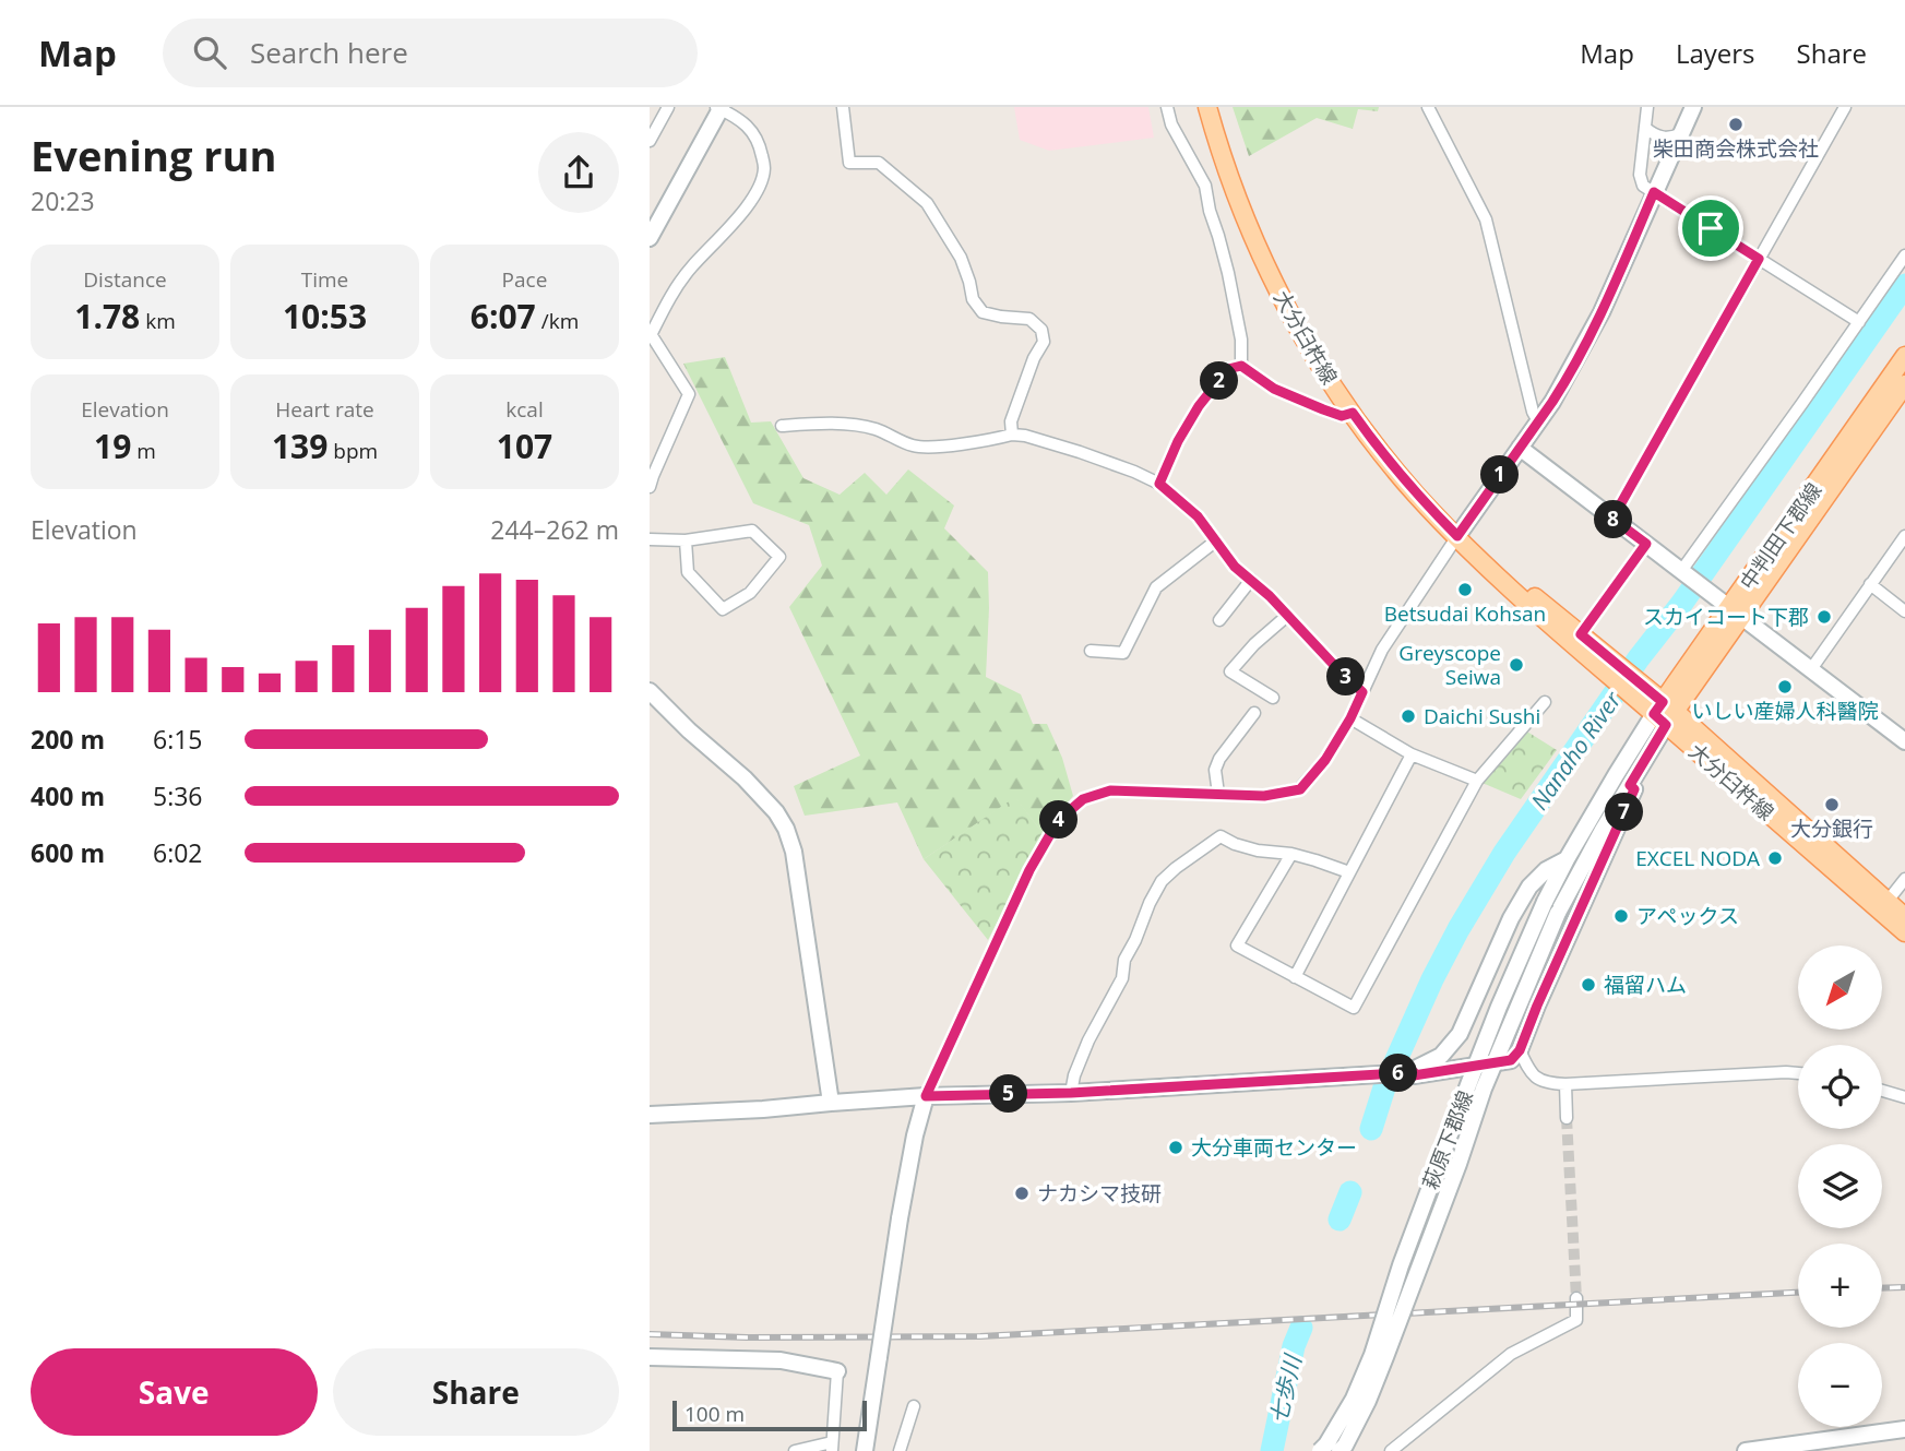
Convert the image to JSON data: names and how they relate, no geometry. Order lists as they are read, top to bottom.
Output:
{
  "streets": {
    "main road": ["大分臼杵線", "中判田下郡線"],
    "street": ["萩原下郡線"]
  },
  "crossings": [
    ["大分臼杵線", "中判田下郡線"],
    ["大分臼杵線", "萩原下郡線"],
    ["中判田下郡線", "萩原下郡線"]
  ],
  "water": ["Nanaho River", "七歩川"],
  "places": [
    "柴田商会株式会社",
    "Betsudai Kohsan",
    "スカイコート下郡",
    "Greyscope Seiwa",
    "いしい産婦人科醫院",
    "Daichi Sushi",
    "大分銀行",
    "EXCEL NODA",
    "アペックス",
    "福留ハム",
    "大分車両センター",
    "ナカシマ技研"
  ],
  "scale_bar": "100 m",
  "north": "bottom left",
  "page": {
    "header": "Map",
    "search": "Search here",
    "nav": ["Map", "Layers", "Share"],
    "heading": ["Evening run", "20:23"],
    "stats": [
      ["Distance", "1.78 km"],
      ["Time", "10:53"],
      ["Pace", "6:07 /km"],
      ["Elevation", "19 m"],
      ["Heart rate", "139 bpm"],
      ["kcal", "107"]
    ],
    "pins": [
      "2",
      "1",
      "8",
      "3",
      "7",
      "4",
      "6",
      "5"
    ],
    "chart": ["Elevation", "244–262 m"],
    "list": [
      {
        "name": "200 m",
        "note": "6:15"
      },
      {
        "name": "400 m",
        "note": "5:36"
      },
      {
        "name": "600 m",
        "note": "6:02"
      }
    ],
    "map_buttons": ["+", "−"],
    "buttons": ["Save", "Share"],
    "scale": "100 m"
  }
}
